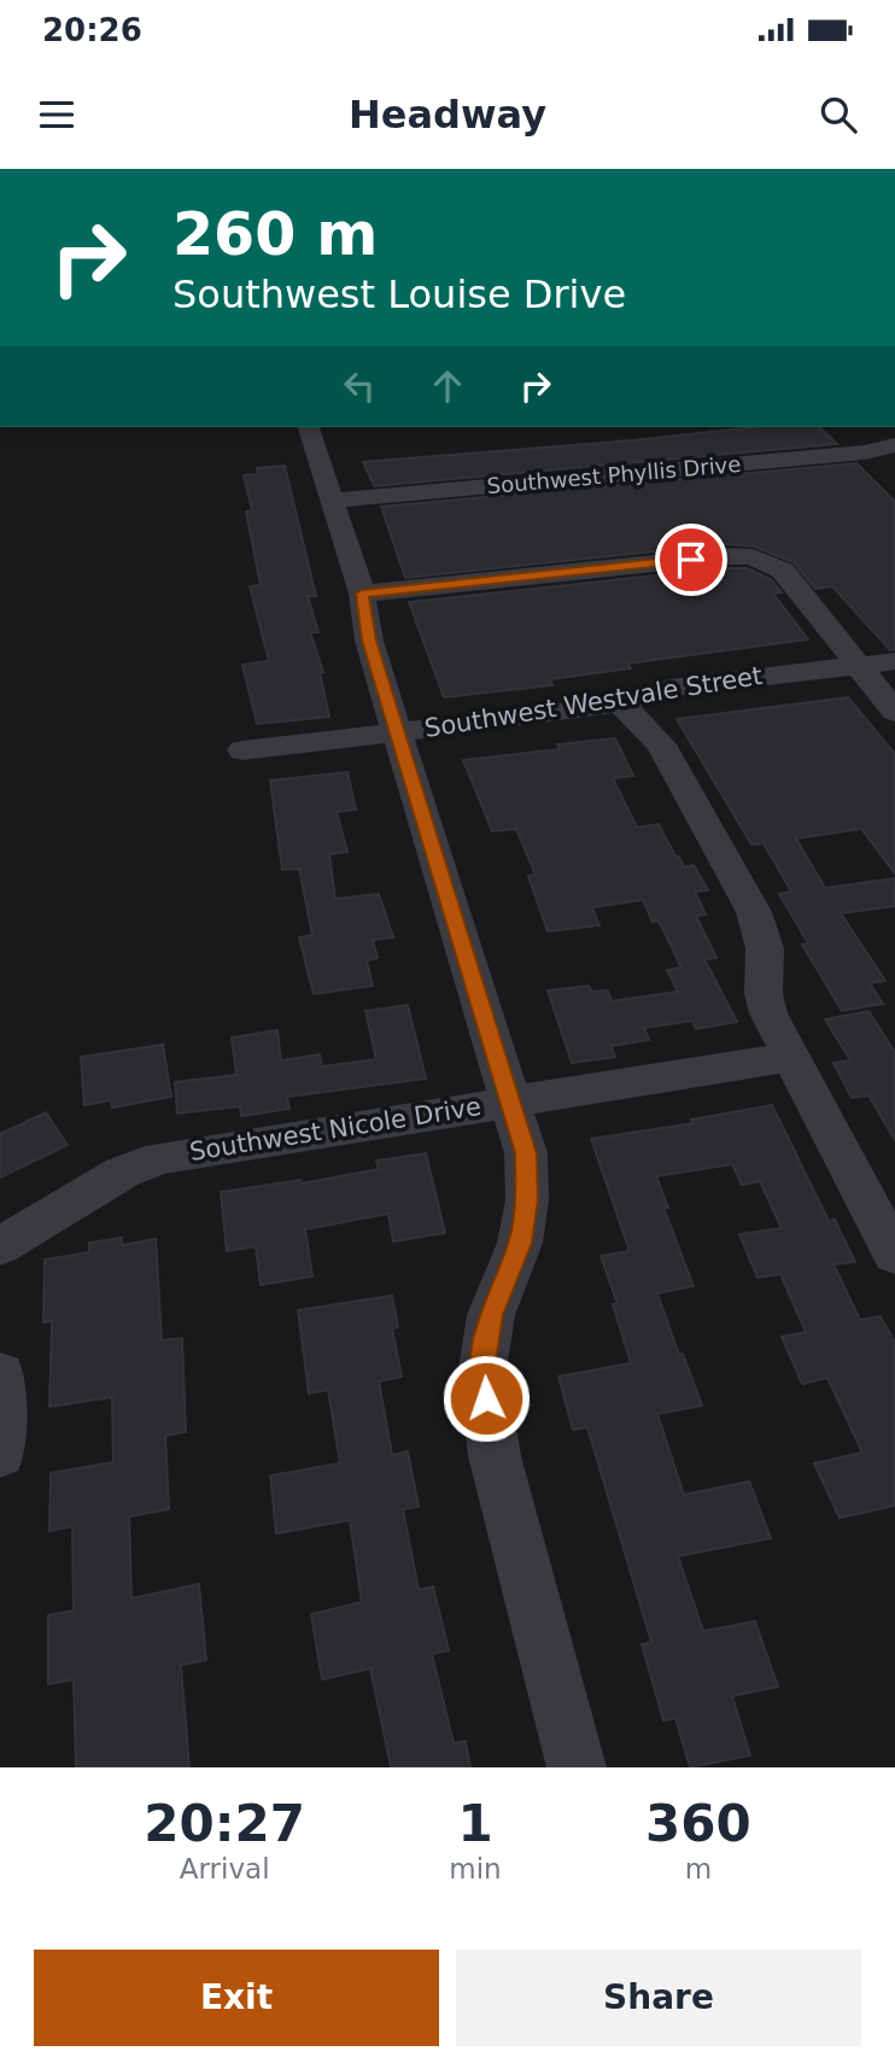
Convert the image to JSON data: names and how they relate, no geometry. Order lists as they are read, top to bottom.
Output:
{
  "streets": {
    "street": ["Southwest Phyllis Drive", "Southwest Westvale Street", "Southwest Nicole Drive"]
  },
  "page": {
    "status": "20:26",
    "header": "Headway",
    "turn": ["260 m", "Southwest Louise Drive"],
    "eta": [
      "20:27",
      "Arrival",
      "1",
      "min",
      "360",
      "m"
    ],
    "buttons": ["Exit", "Share"]
  }
}
